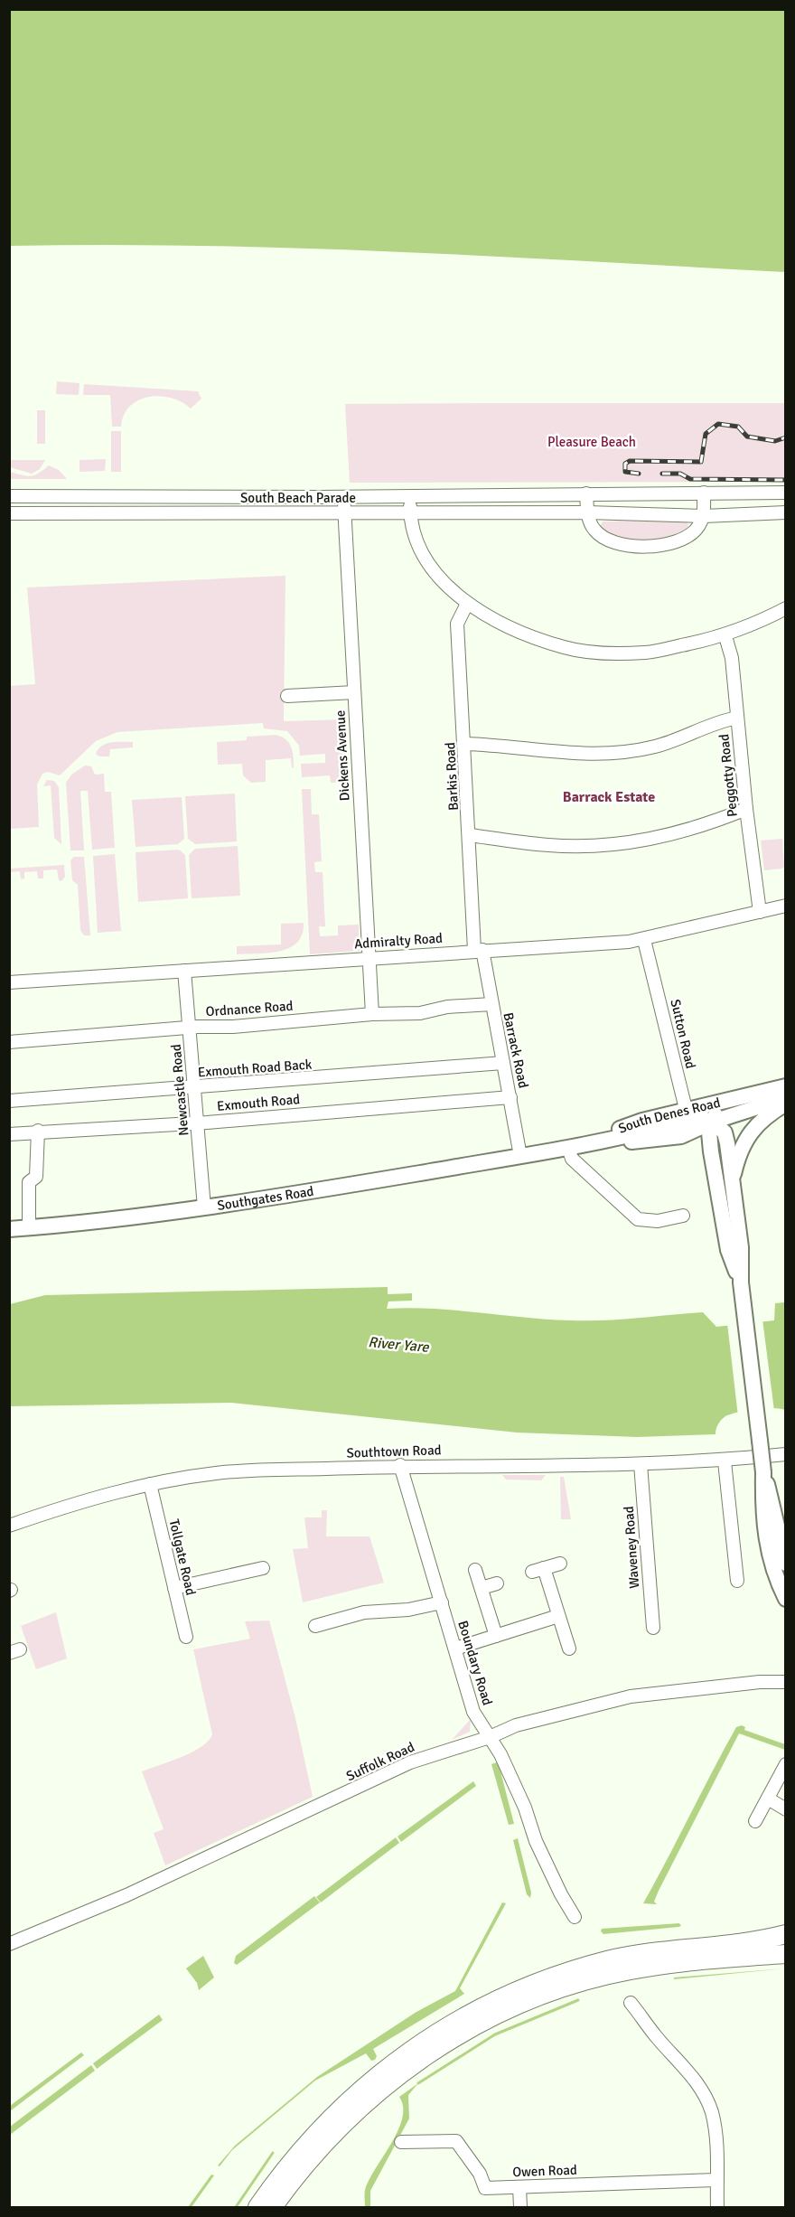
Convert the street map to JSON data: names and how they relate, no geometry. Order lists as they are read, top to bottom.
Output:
{
  "streets": {
    "main road": ["South Denes Road", "Southgates Road"],
    "street": [
      "South Beach Parade",
      "Dickens Avenue",
      "Peggotty Road",
      "Barkis Road",
      "Admiralty Road",
      "Ordnance Road",
      "Sutton Road",
      "Barrack Road",
      "Exmouth Road Back",
      "Newcastle Road",
      "Exmouth Road",
      "Southtown Road",
      "Waveney Road",
      "Tollgate Road",
      "Boundary Road",
      "Suffolk Road",
      "Owen Road"
    ]
  },
  "crossings": [
    ["South Beach Parade", "Dickens Avenue"],
    ["Dickens Avenue", "Admiralty Road"],
    ["Dickens Avenue", "Ordnance Road"],
    ["Peggotty Road", "Admiralty Road"],
    ["Barkis Road", "Admiralty Road"],
    ["Barkis Road", "Barrack Road"],
    ["Admiralty Road", "Sutton Road"],
    ["Admiralty Road", "Barrack Road"],
    ["Admiralty Road", "Newcastle Road"],
    ["Ordnance Road", "Barrack Road"],
    ["Ordnance Road", "Newcastle Road"],
    ["Sutton Road", "South Denes Road"],
    ["Barrack Road", "Exmouth Road Back"],
    ["Barrack Road", "Exmouth Road"],
    ["Barrack Road", "South Denes Road"],
    ["Barrack Road", "Southgates Road"],
    ["Exmouth Road Back", "Newcastle Road"],
    ["Newcastle Road", "Exmouth Road"],
    ["Newcastle Road", "Southgates Road"],
    ["South Denes Road", "Southgates Road"],
    ["Southtown Road", "Waveney Road"],
    ["Southtown Road", "Tollgate Road"],
    ["Southtown Road", "Boundary Road"],
    ["Boundary Road", "Suffolk Road"]
  ],
  "districts": ["Barrack Estate"],
  "water": ["River Yare"],
  "parks": ["Pleasure Beach"]
}
